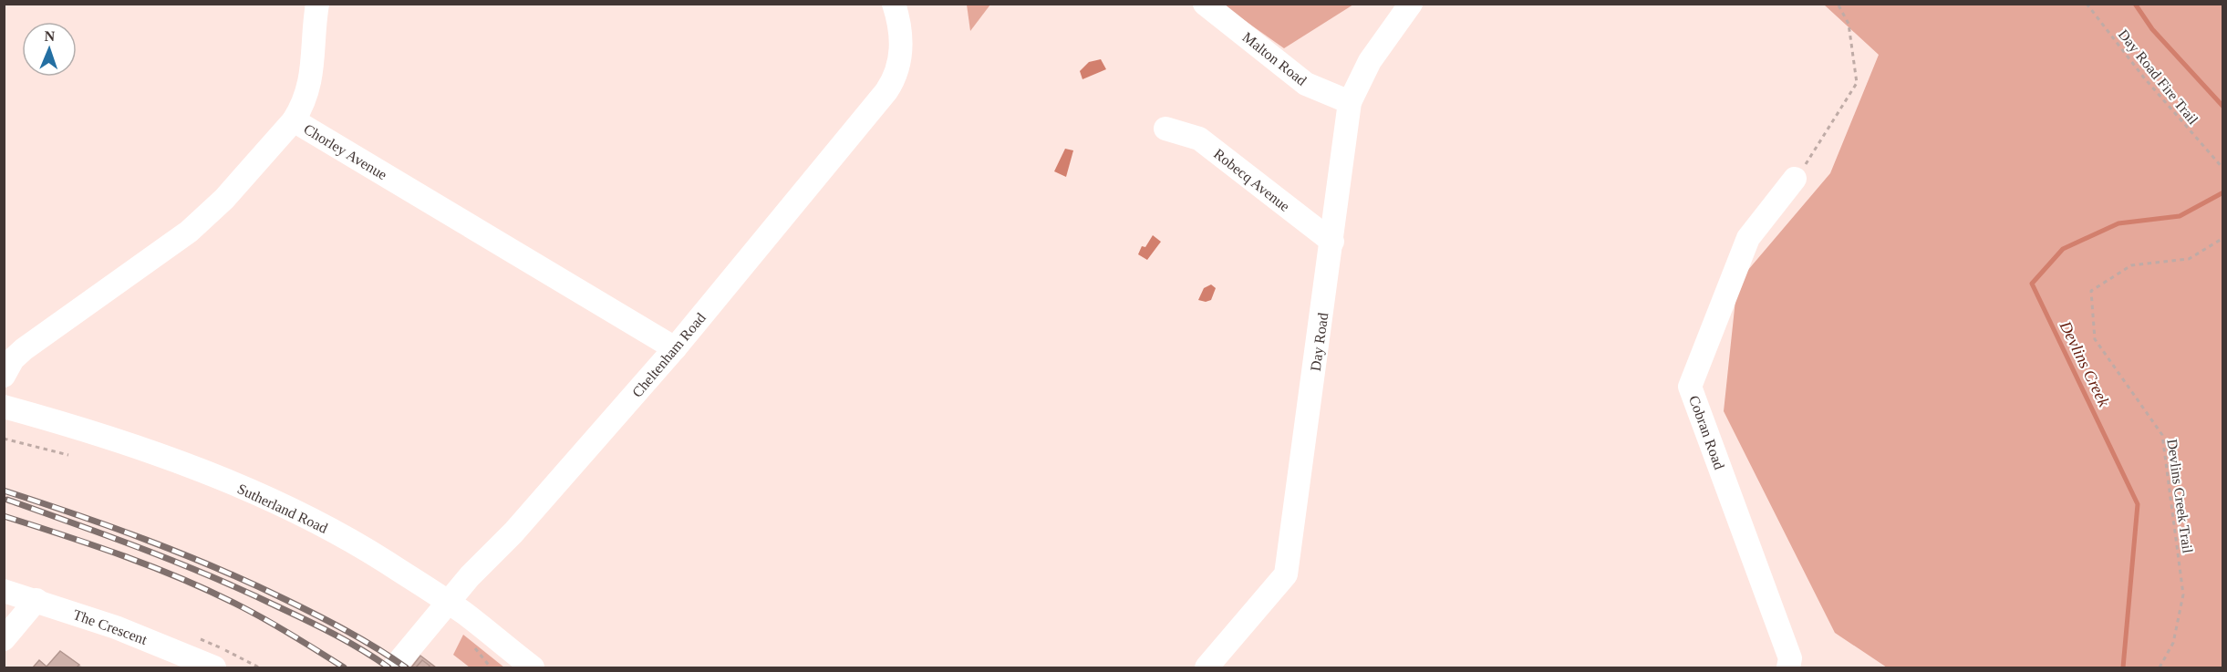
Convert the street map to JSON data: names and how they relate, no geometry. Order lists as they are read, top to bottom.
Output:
{
  "streets": {
    "street": [
      "Malton Road",
      "Chorley Avenue",
      "Robecq Avenue",
      "Day Road",
      "Cheltenham Road",
      "Cobran Road",
      "Sutherland Road",
      "The Crescent"
    ],
    "path": ["Day Road Fire Trail", "Devlins Creek Trail"]
  },
  "crossings": [
    ["Malton Road", "Day Road"],
    ["Chorley Avenue", "Cheltenham Road"],
    ["Robecq Avenue", "Day Road"],
    ["Cheltenham Road", "Sutherland Road"]
  ],
  "water": ["Devlins Creek"],
  "north": "top"
}
